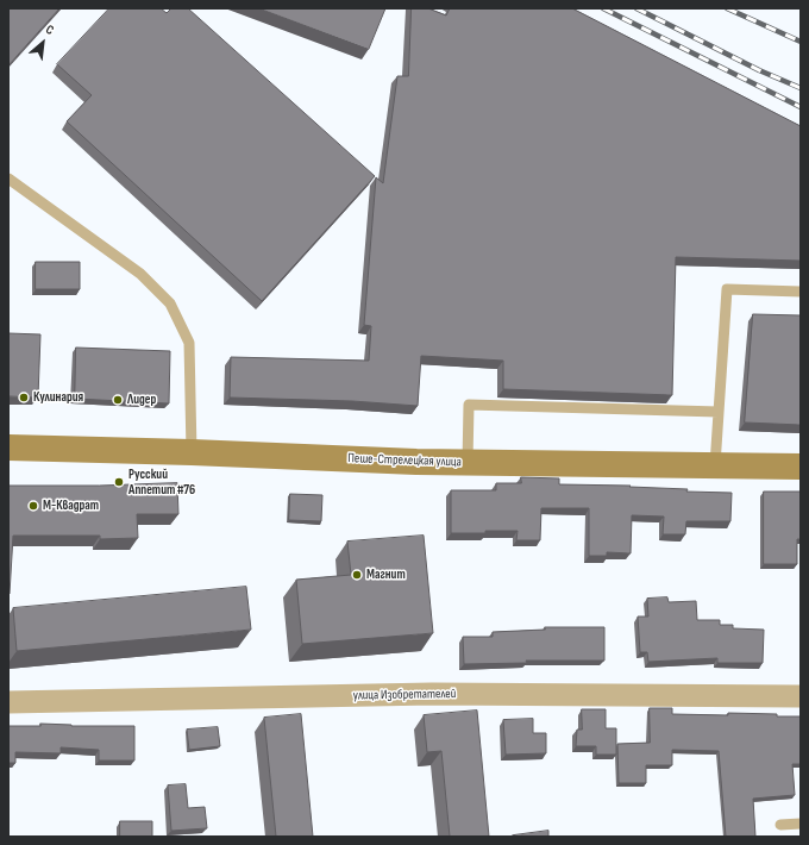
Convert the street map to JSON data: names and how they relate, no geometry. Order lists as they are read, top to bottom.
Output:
{
  "streets": {
    "street": ["Пеше-Стрелецкая улица", "улица Изобретателей"]
  },
  "places": [
    "Кулинария",
    "Лидер",
    "Русский Аппетит #76",
    "М-Квадрат",
    "Магнит"
  ],
  "north": "top right"
}
